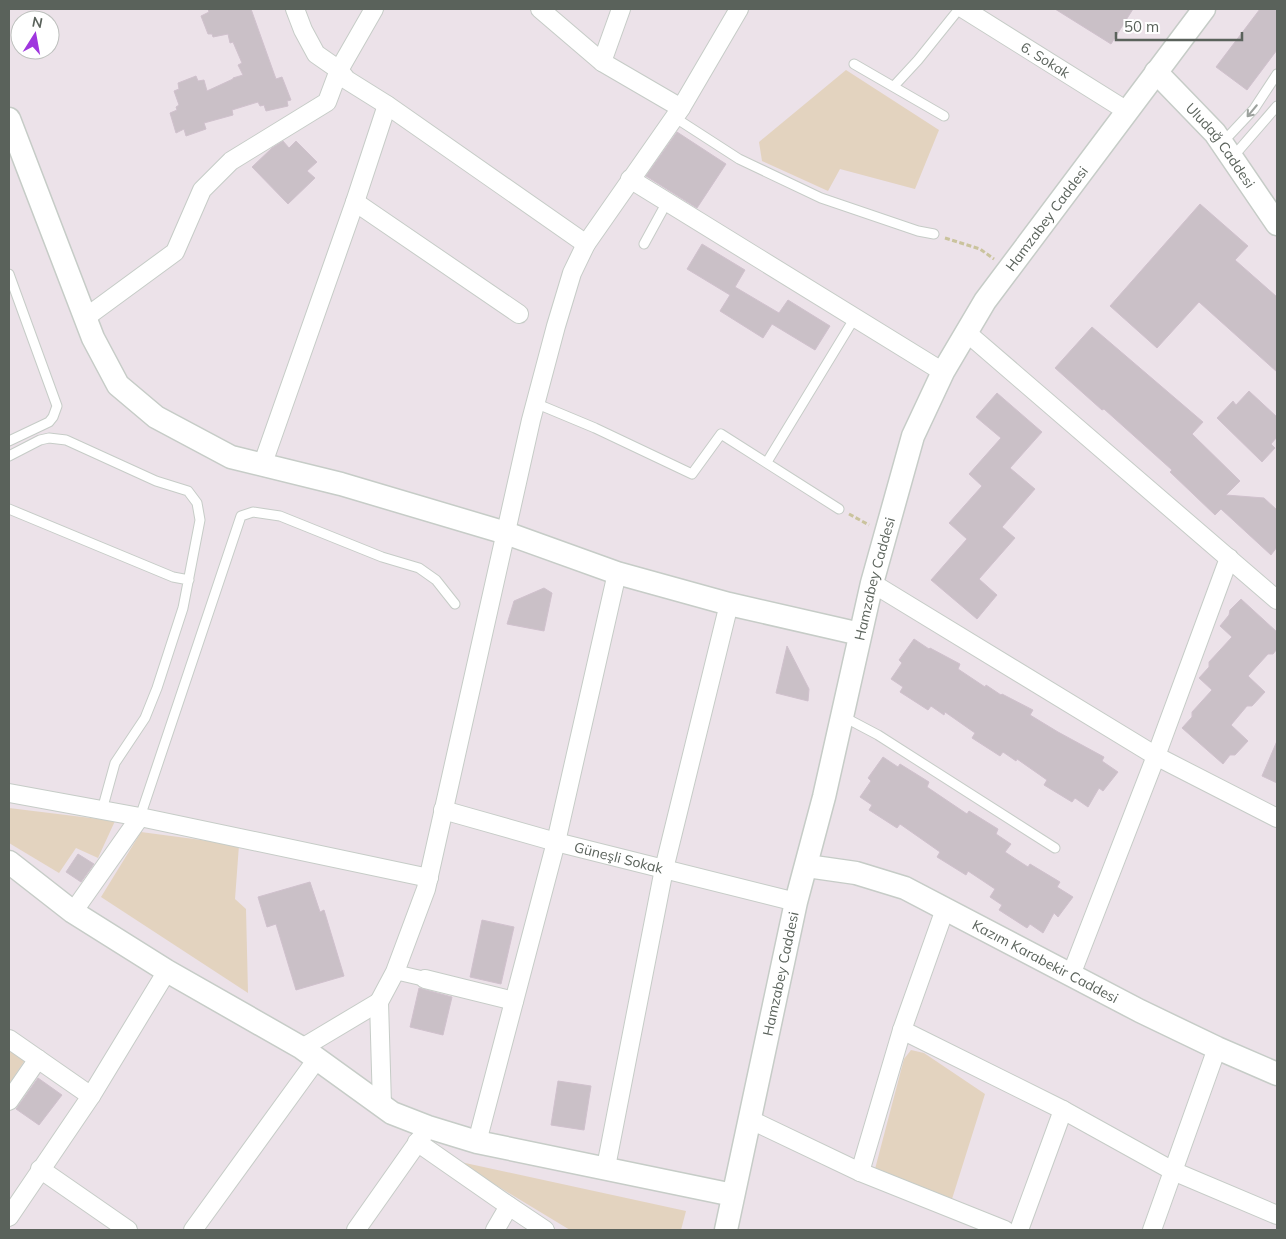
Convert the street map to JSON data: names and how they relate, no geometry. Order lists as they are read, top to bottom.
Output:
{
  "streets": {
    "street": [
      "6. Sokak",
      "Uludağ Caddesi",
      "Hamzabey Caddesi",
      "Güneşli Sokak",
      "Kazım Karabekir Caddesi"
    ]
  },
  "crossings": [
    ["6. Sokak", "Hamzabey Caddesi"],
    ["Uludağ Caddesi", "Hamzabey Caddesi"],
    ["Hamzabey Caddesi", "Güneşli Sokak"],
    ["Hamzabey Caddesi", "Kazım Karabekir Caddesi"]
  ],
  "scale_bar": "50 m",
  "north": "top"
}
